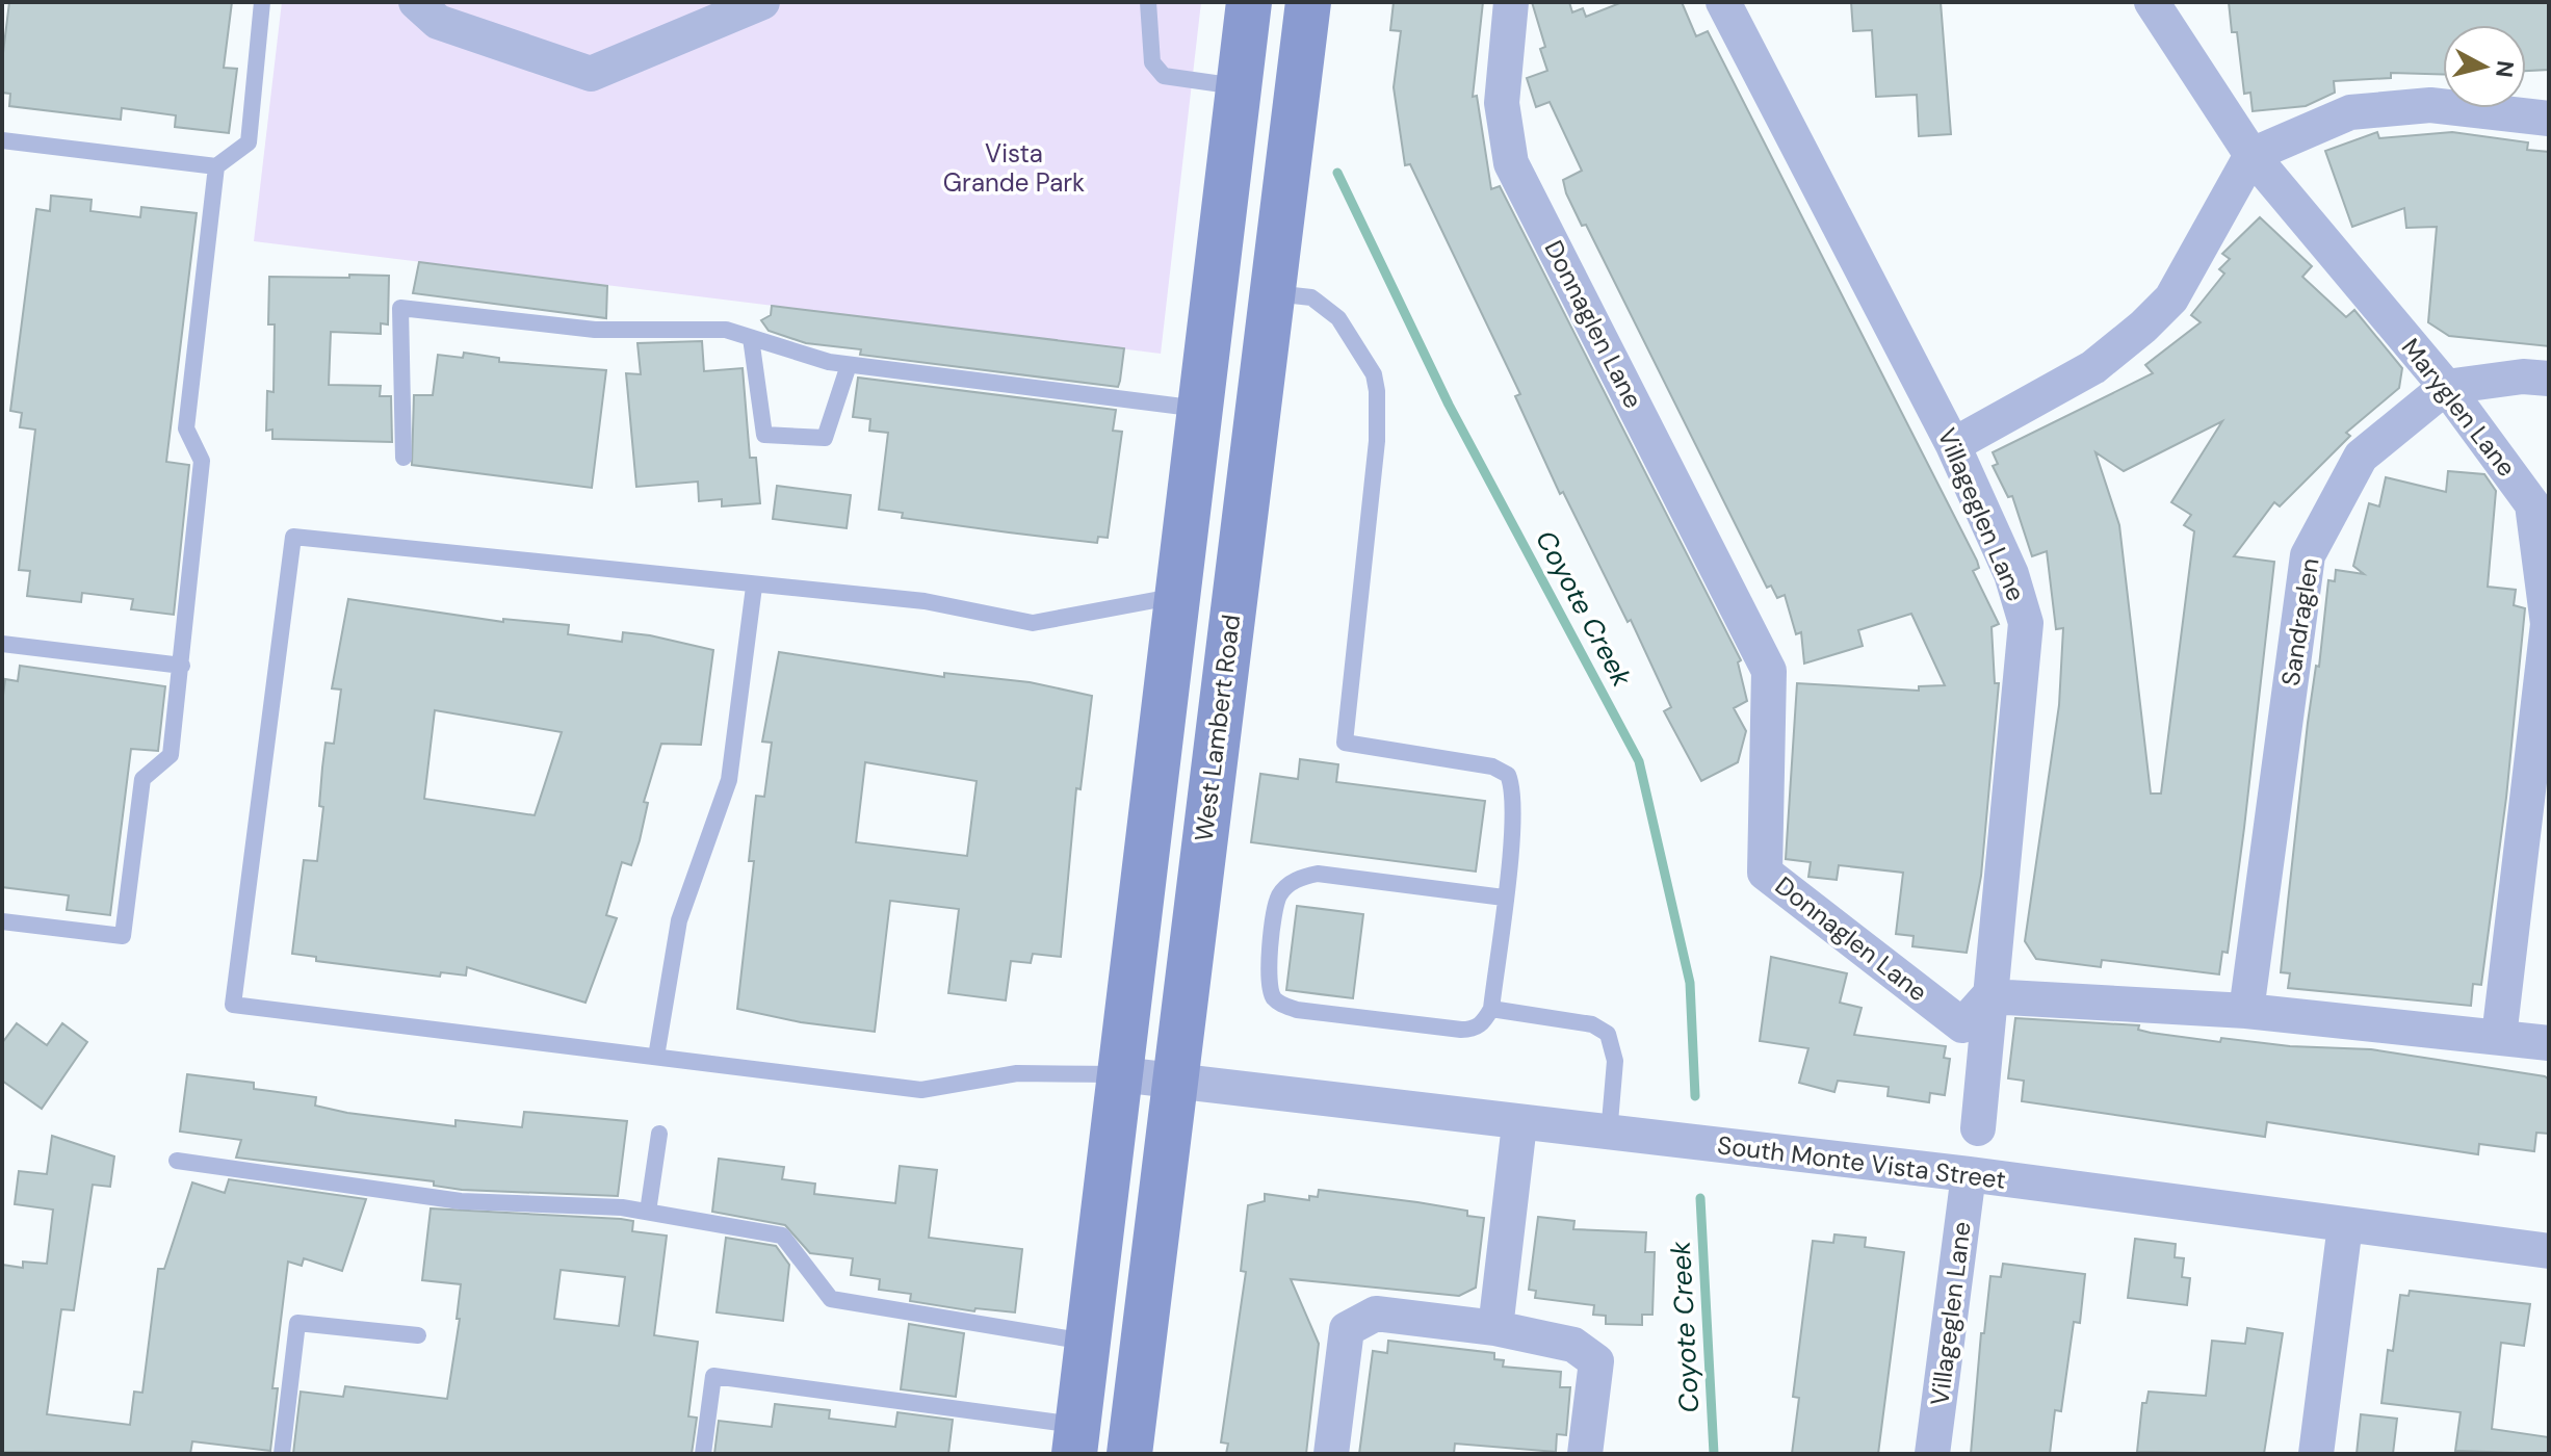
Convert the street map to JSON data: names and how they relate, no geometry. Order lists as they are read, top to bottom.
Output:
{
  "streets": {
    "main road": ["West Lambert Road"],
    "street": [
      "Donnaglen Lane",
      "Maryglen Lane",
      "Villageglen Lane",
      "Sandraglen",
      "South Monte Vista Street"
    ]
  },
  "crossings": [
    ["Donnaglen Lane", "Villageglen Lane"],
    ["Maryglen Lane", "Sandraglen"],
    ["Villageglen Lane", "South Monte Vista Street"],
    ["West Lambert Road", "South Monte Vista Street"]
  ],
  "water": ["Coyote Creek"],
  "parks": ["Vista Grande Park"],
  "north": "right"
}
